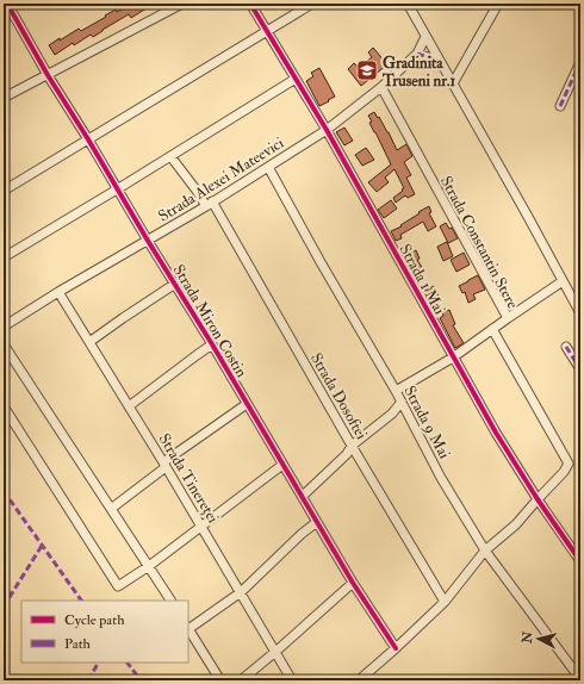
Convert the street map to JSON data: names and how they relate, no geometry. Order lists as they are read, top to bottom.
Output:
{
  "streets": {
    "street": [
      "Strada Alexei Mateevici",
      "Strada Constantin Stere",
      "Strada 1 Mai",
      "Strada Miron Costin",
      "Strada Dosoftei",
      "Strada 9 Mai",
      "Strada Tinereței"
    ]
  },
  "crossings": [
    ["Strada Alexei Mateevici", "Strada Constantin Stere"],
    ["Strada Alexei Mateevici", "Strada 1 Mai"],
    ["Strada Alexei Mateevici", "Strada Miron Costin"],
    ["Strada Alexei Mateevici", "Strada Dosoftei"],
    ["Strada Alexei Mateevici", "Strada 9 Mai"],
    ["Strada Alexei Mateevici", "Strada Tinereței"],
    ["Strada Constantin Stere", "Strada 1 Mai"],
    ["Strada Constantin Stere", "Strada 9 Mai"]
  ],
  "places": {
    "school or university": ["Gradinita Truseni nr.1"]
  },
  "legend": ["Cycle path", "Path"],
  "north": "left"
}
